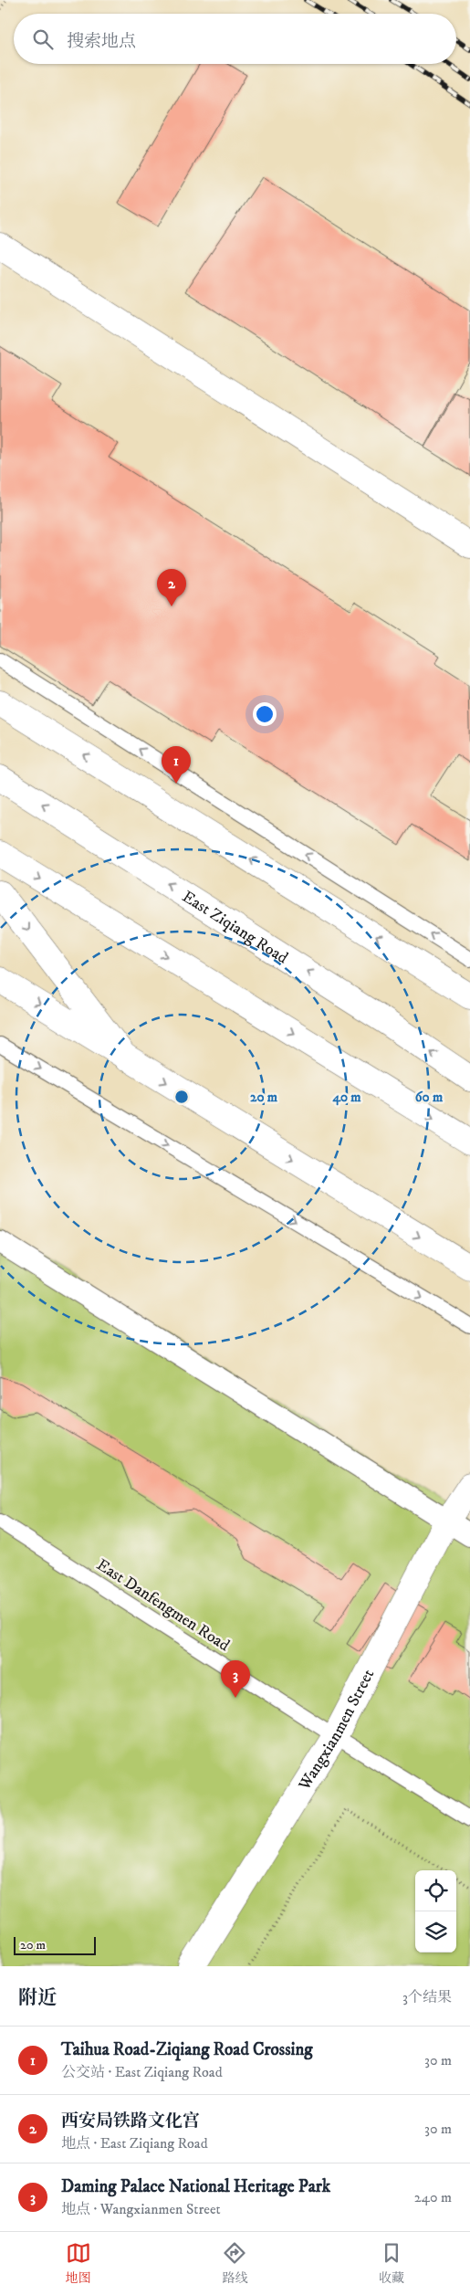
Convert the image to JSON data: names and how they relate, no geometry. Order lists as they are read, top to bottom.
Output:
{
  "streets": {
    "street": ["East Ziqiang Road", "Wangxianmen Street"],
    "lane": ["East Danfengmen Road"]
  },
  "crossings": [
    ["East Danfengmen Road", "Wangxianmen Street"]
  ],
  "scale_bar": "20 m",
  "page": {
    "search": "搜索地点",
    "pins": ["2", "1", "3"],
    "scale": "20 m",
    "heading": ["附近", "3个结果"],
    "list": [
      {
        "mark": "1",
        "name": "Taihua Road-Ziqiang Road Crossing",
        "note": "公交站 · East Ziqiang Road",
        "value": "30 m"
      },
      {
        "mark": "2",
        "name": "西安局铁路文化宫",
        "note": "地点 · East Ziqiang Road",
        "value": "30 m"
      },
      {
        "mark": "3",
        "name": "Daming Palace National Heritage Park",
        "note": "地点 · Wangxianmen Street",
        "value": "240 m"
      }
    ],
    "nav": ["地图", "路线", "收藏"]
  },
  "rings": ["20 m", "40 m", "60 m"]
}
